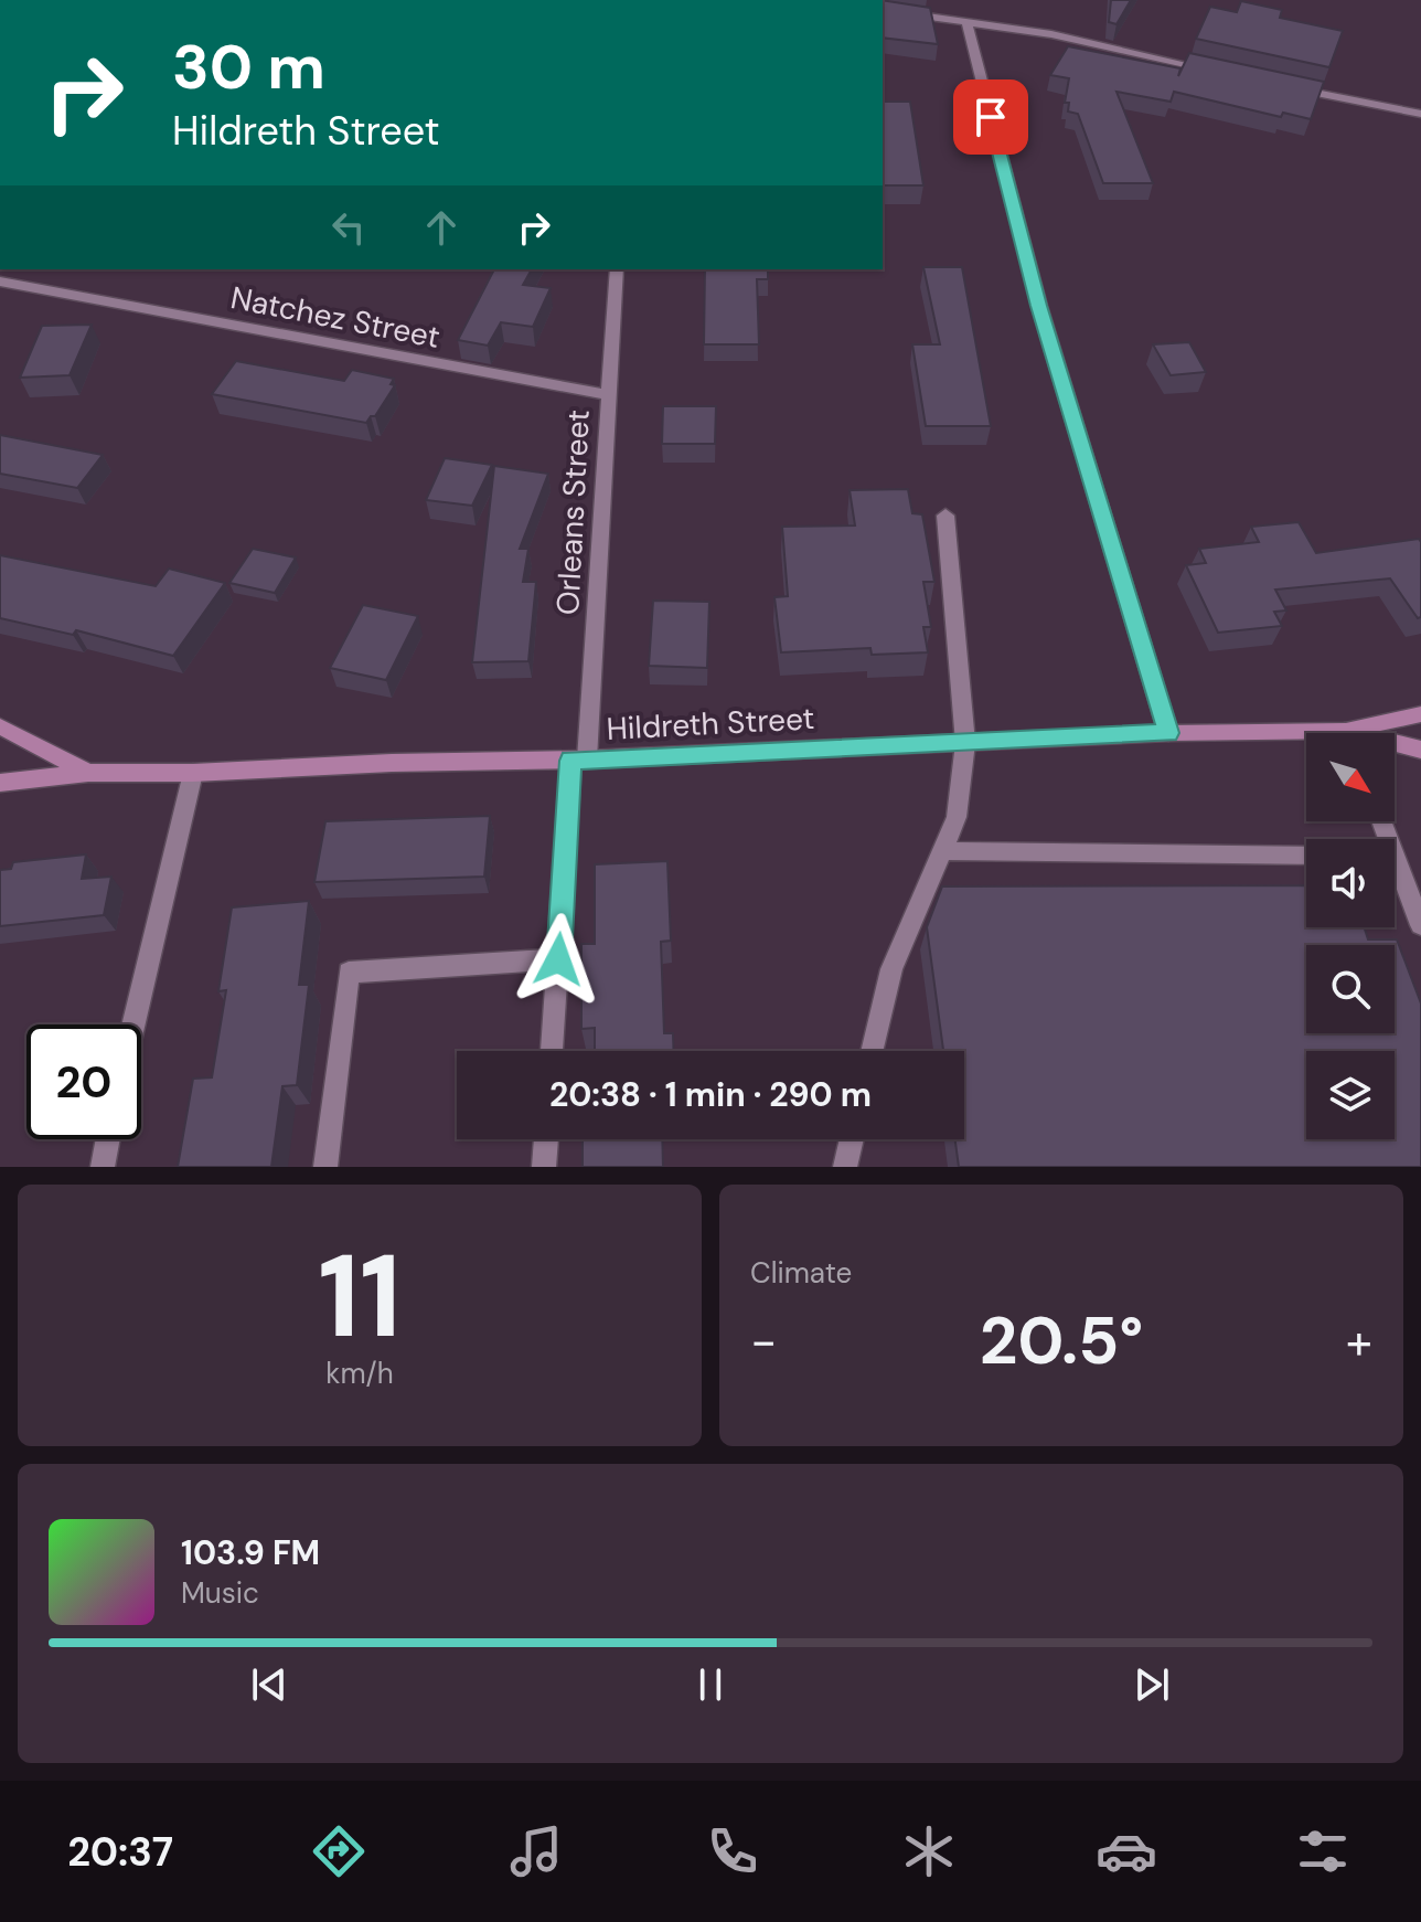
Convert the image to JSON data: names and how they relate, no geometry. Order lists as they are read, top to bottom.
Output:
{
  "streets": {
    "street": ["Natchez Street", "Orleans Street", "Hildreth Street"]
  },
  "crossings": [
    ["Natchez Street", "Orleans Street"],
    ["Orleans Street", "Hildreth Street"]
  ],
  "north": "bottom right",
  "page": {
    "turn": ["30 m", "Hildreth Street"],
    "limit": "20",
    "trip": "20:38 · 1 min · 290 m",
    "tile": [
      ["11", "km/h"],
      "Climate"
    ],
    "heat": ["−", "20.5°", "+"],
    "song": ["103.9 FM", "Music"],
    "tabs": "20:37"
  }
}
